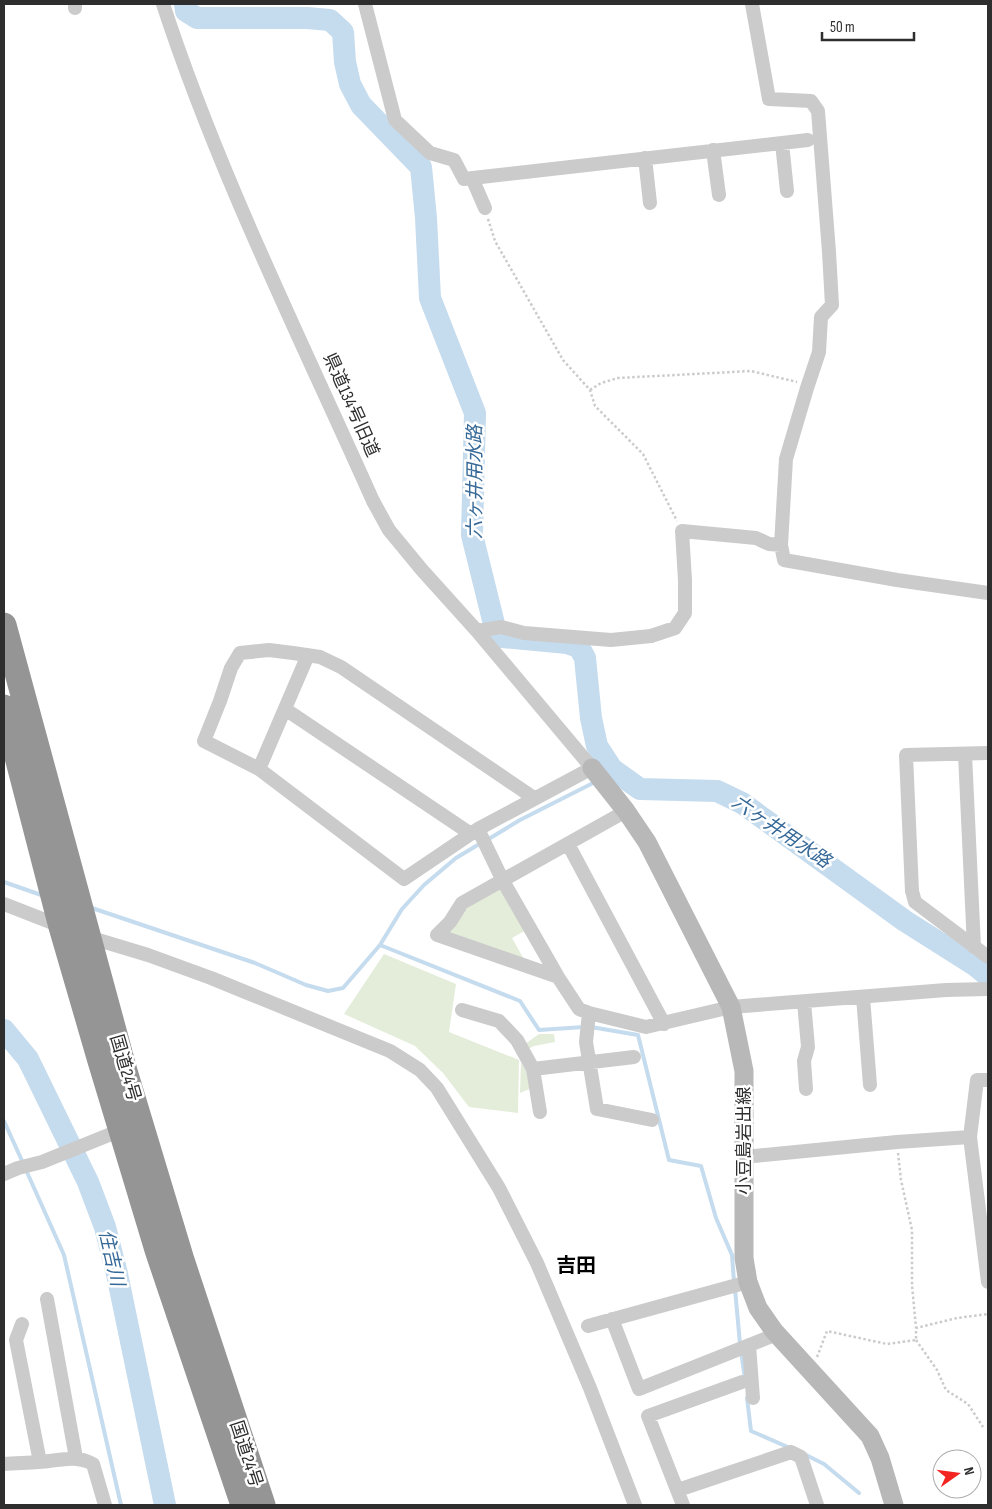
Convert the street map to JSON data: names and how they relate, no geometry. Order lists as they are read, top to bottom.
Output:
{
  "streets": {
    "highway": ["国道24号"],
    "main road": ["小豆島岩出線"],
    "street": ["県道134号旧道"]
  },
  "crossings": [
    ["県道134号旧道", "小豆島岩出線"]
  ],
  "districts": ["吉田"],
  "water": ["六ヶ井用水路", "住吉川"],
  "scale_bar": "50 m",
  "north": "right"
}
